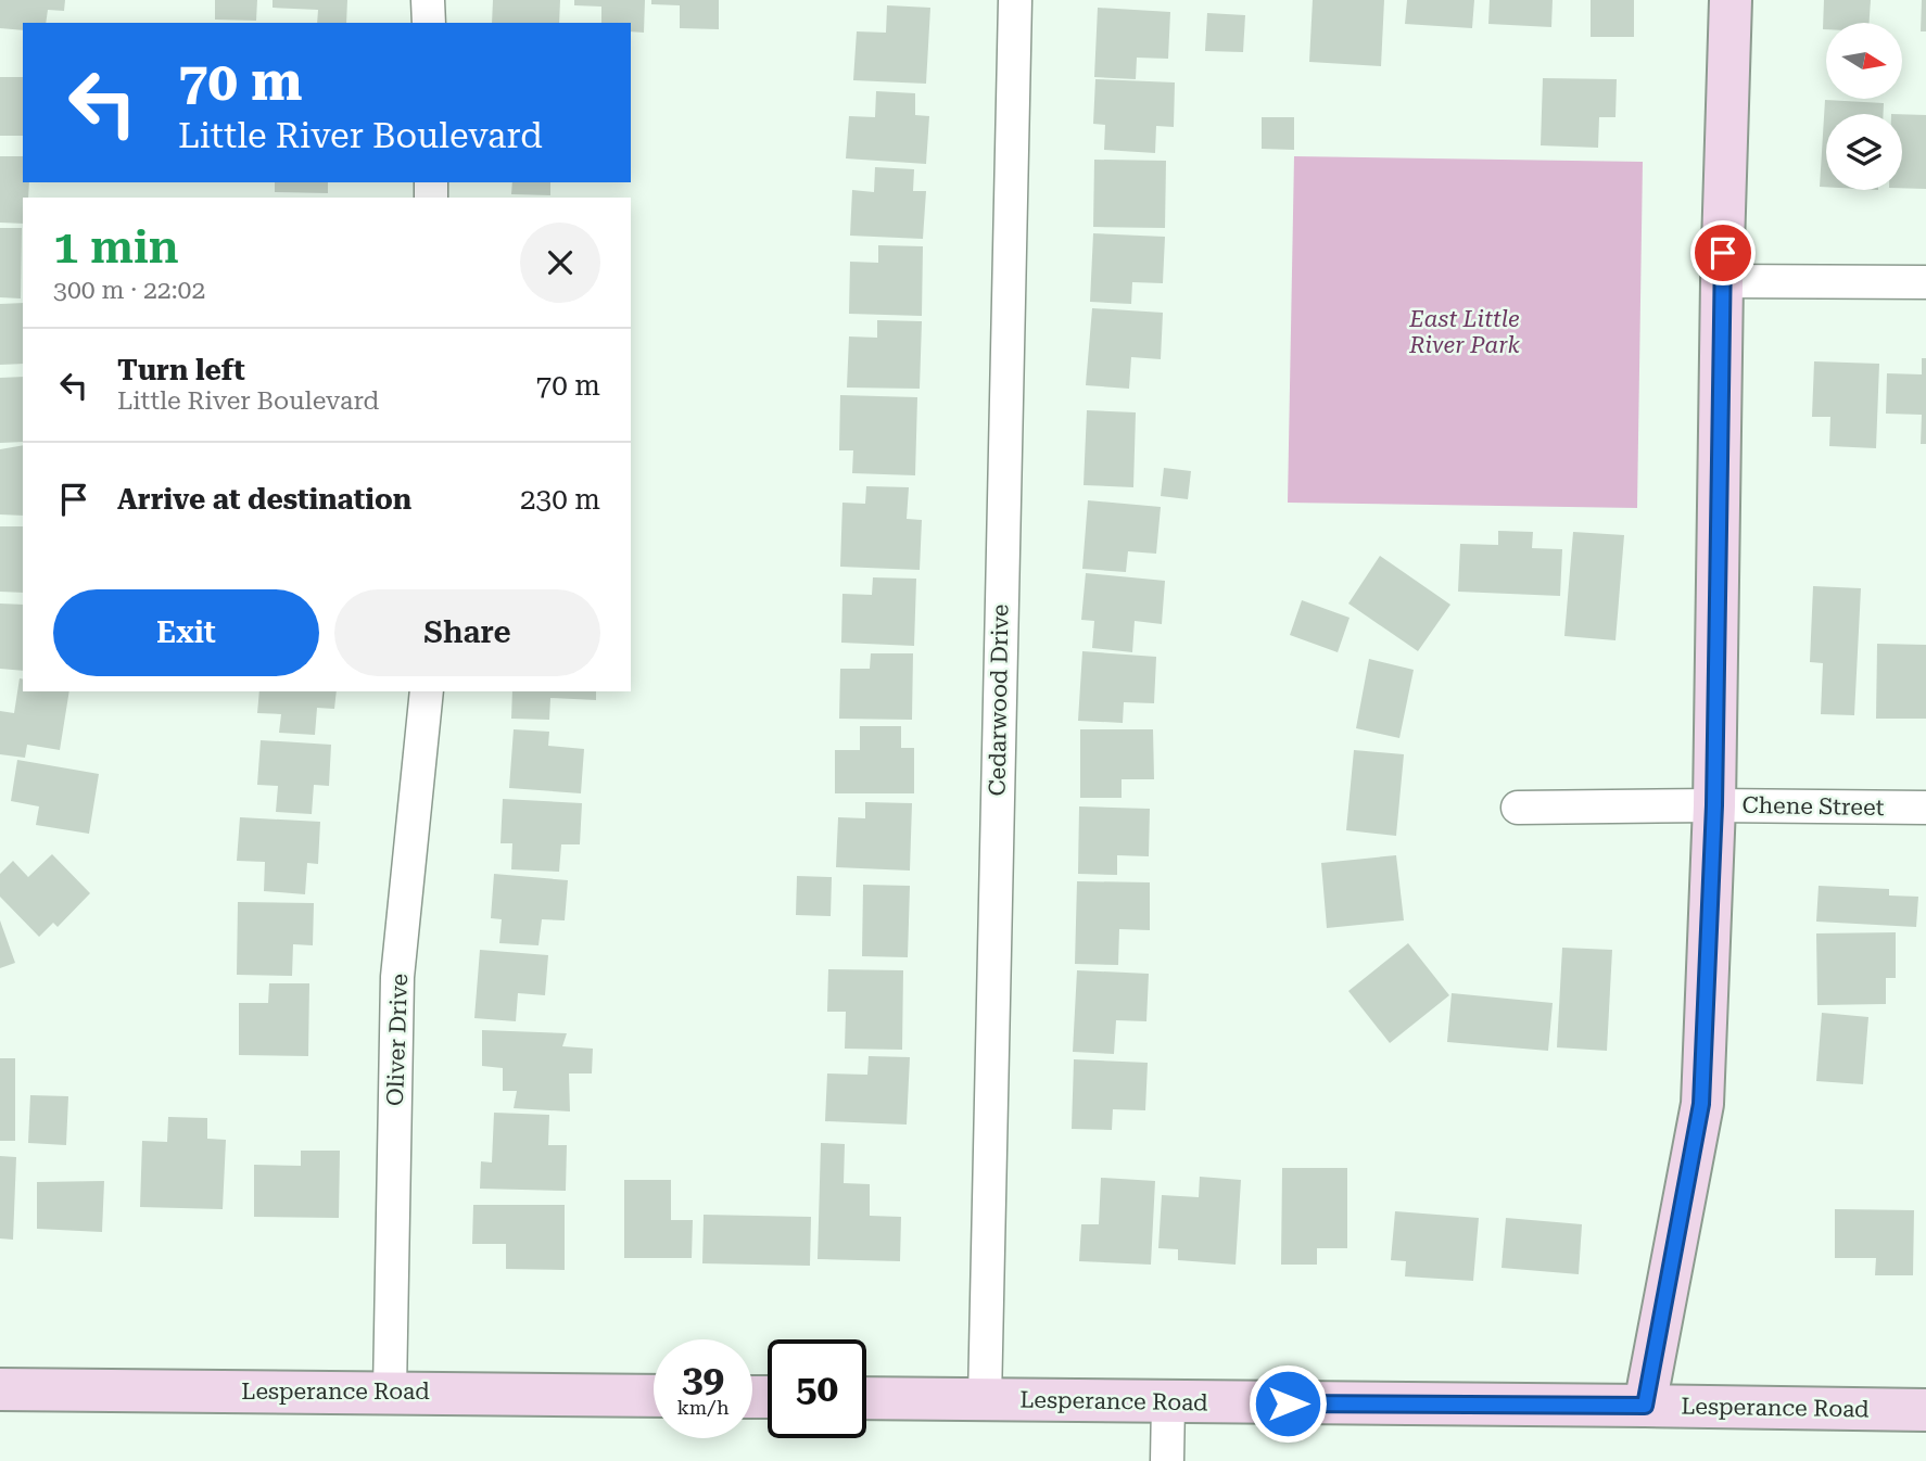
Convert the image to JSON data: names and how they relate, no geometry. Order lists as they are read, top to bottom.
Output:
{
  "streets": {
    "main road": ["Lesperance Road"],
    "street": ["Cedarwood Drive", "Chene Street", "Oliver Drive"]
  },
  "crossings": [
    ["Cedarwood Drive", "Lesperance Road"],
    ["Oliver Drive", "Lesperance Road"]
  ],
  "parks": ["East Little River Park"],
  "north": "right",
  "page": {
    "turn": ["70 m", "Little River Boulevard"],
    "heading": ["1 min", "300 m · 22:02"],
    "list": [
      {
        "name": "Turn left",
        "note": "Little River Boulevard",
        "value": "70 m"
      },
      {
        "name": "Arrive at destination",
        "value": "230 m"
      }
    ],
    "buttons": ["Exit", "Share"],
    "speed": "39 km/h",
    "limit": "50"
  }
}
